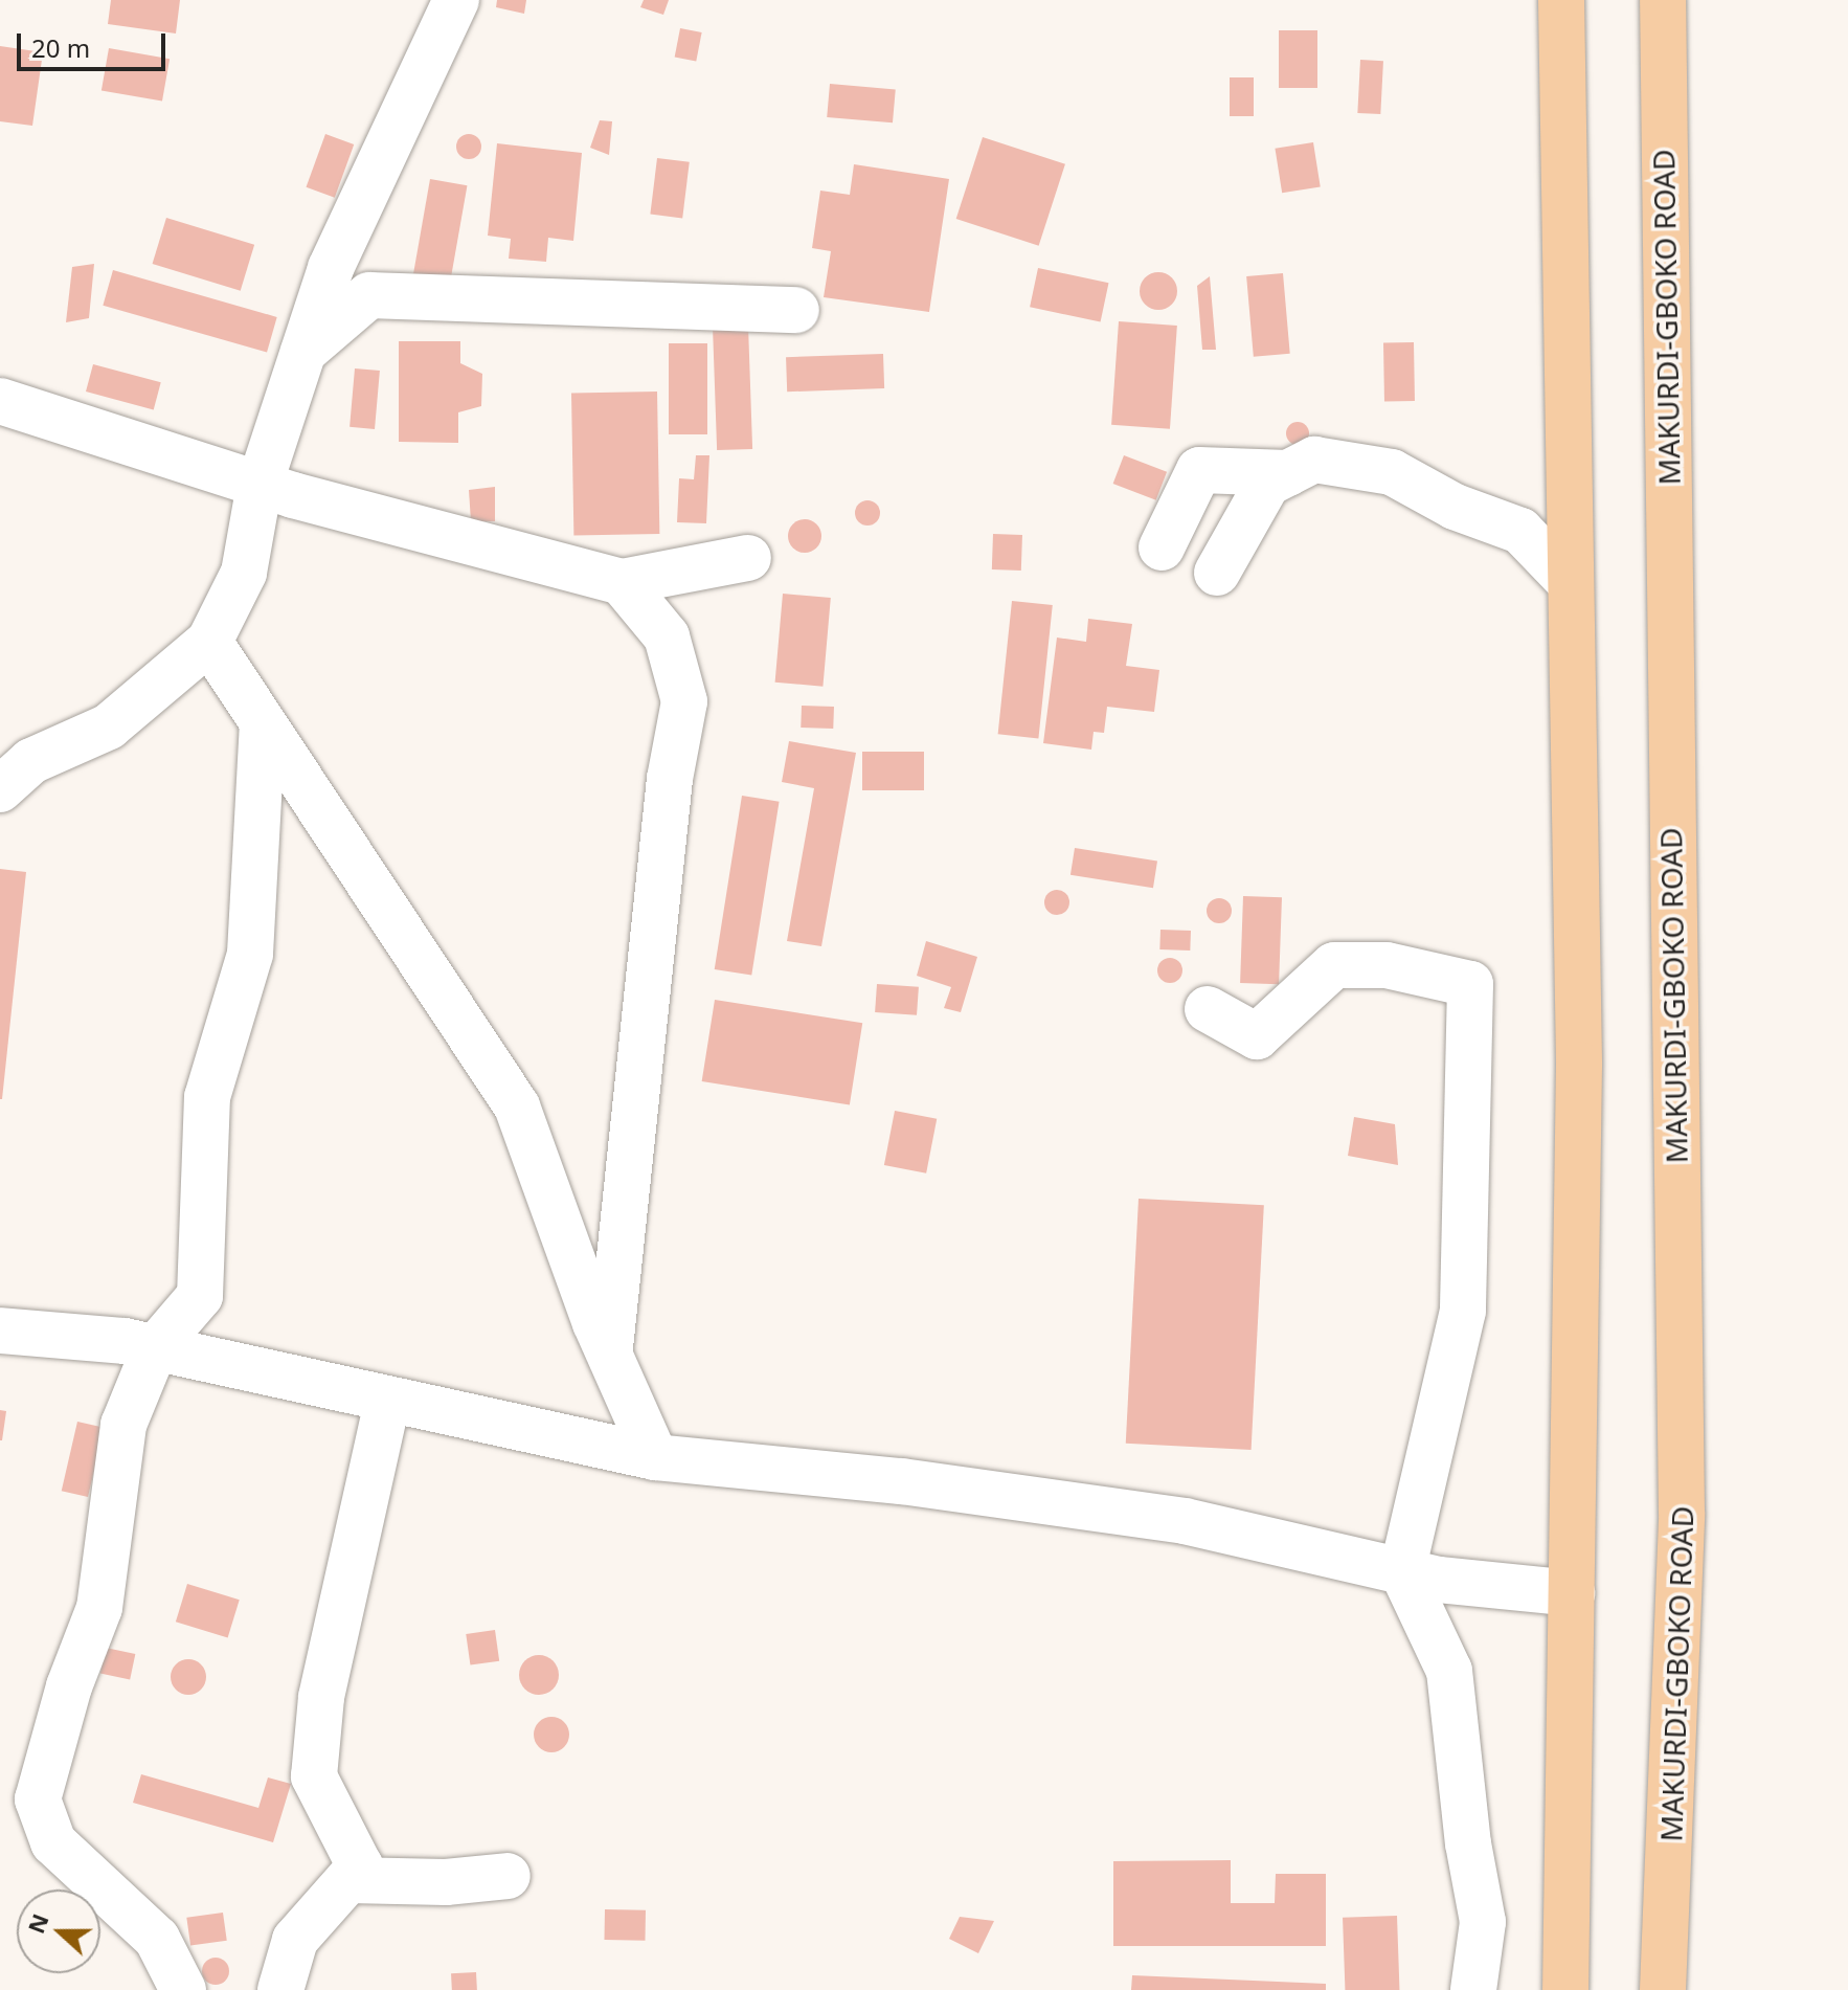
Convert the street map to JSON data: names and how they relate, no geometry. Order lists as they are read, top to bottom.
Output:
{
  "streets": {
    "main road": ["MAKURDI-GBOKO ROAD"]
  },
  "scale_bar": "20 m",
  "north": "left"
}
